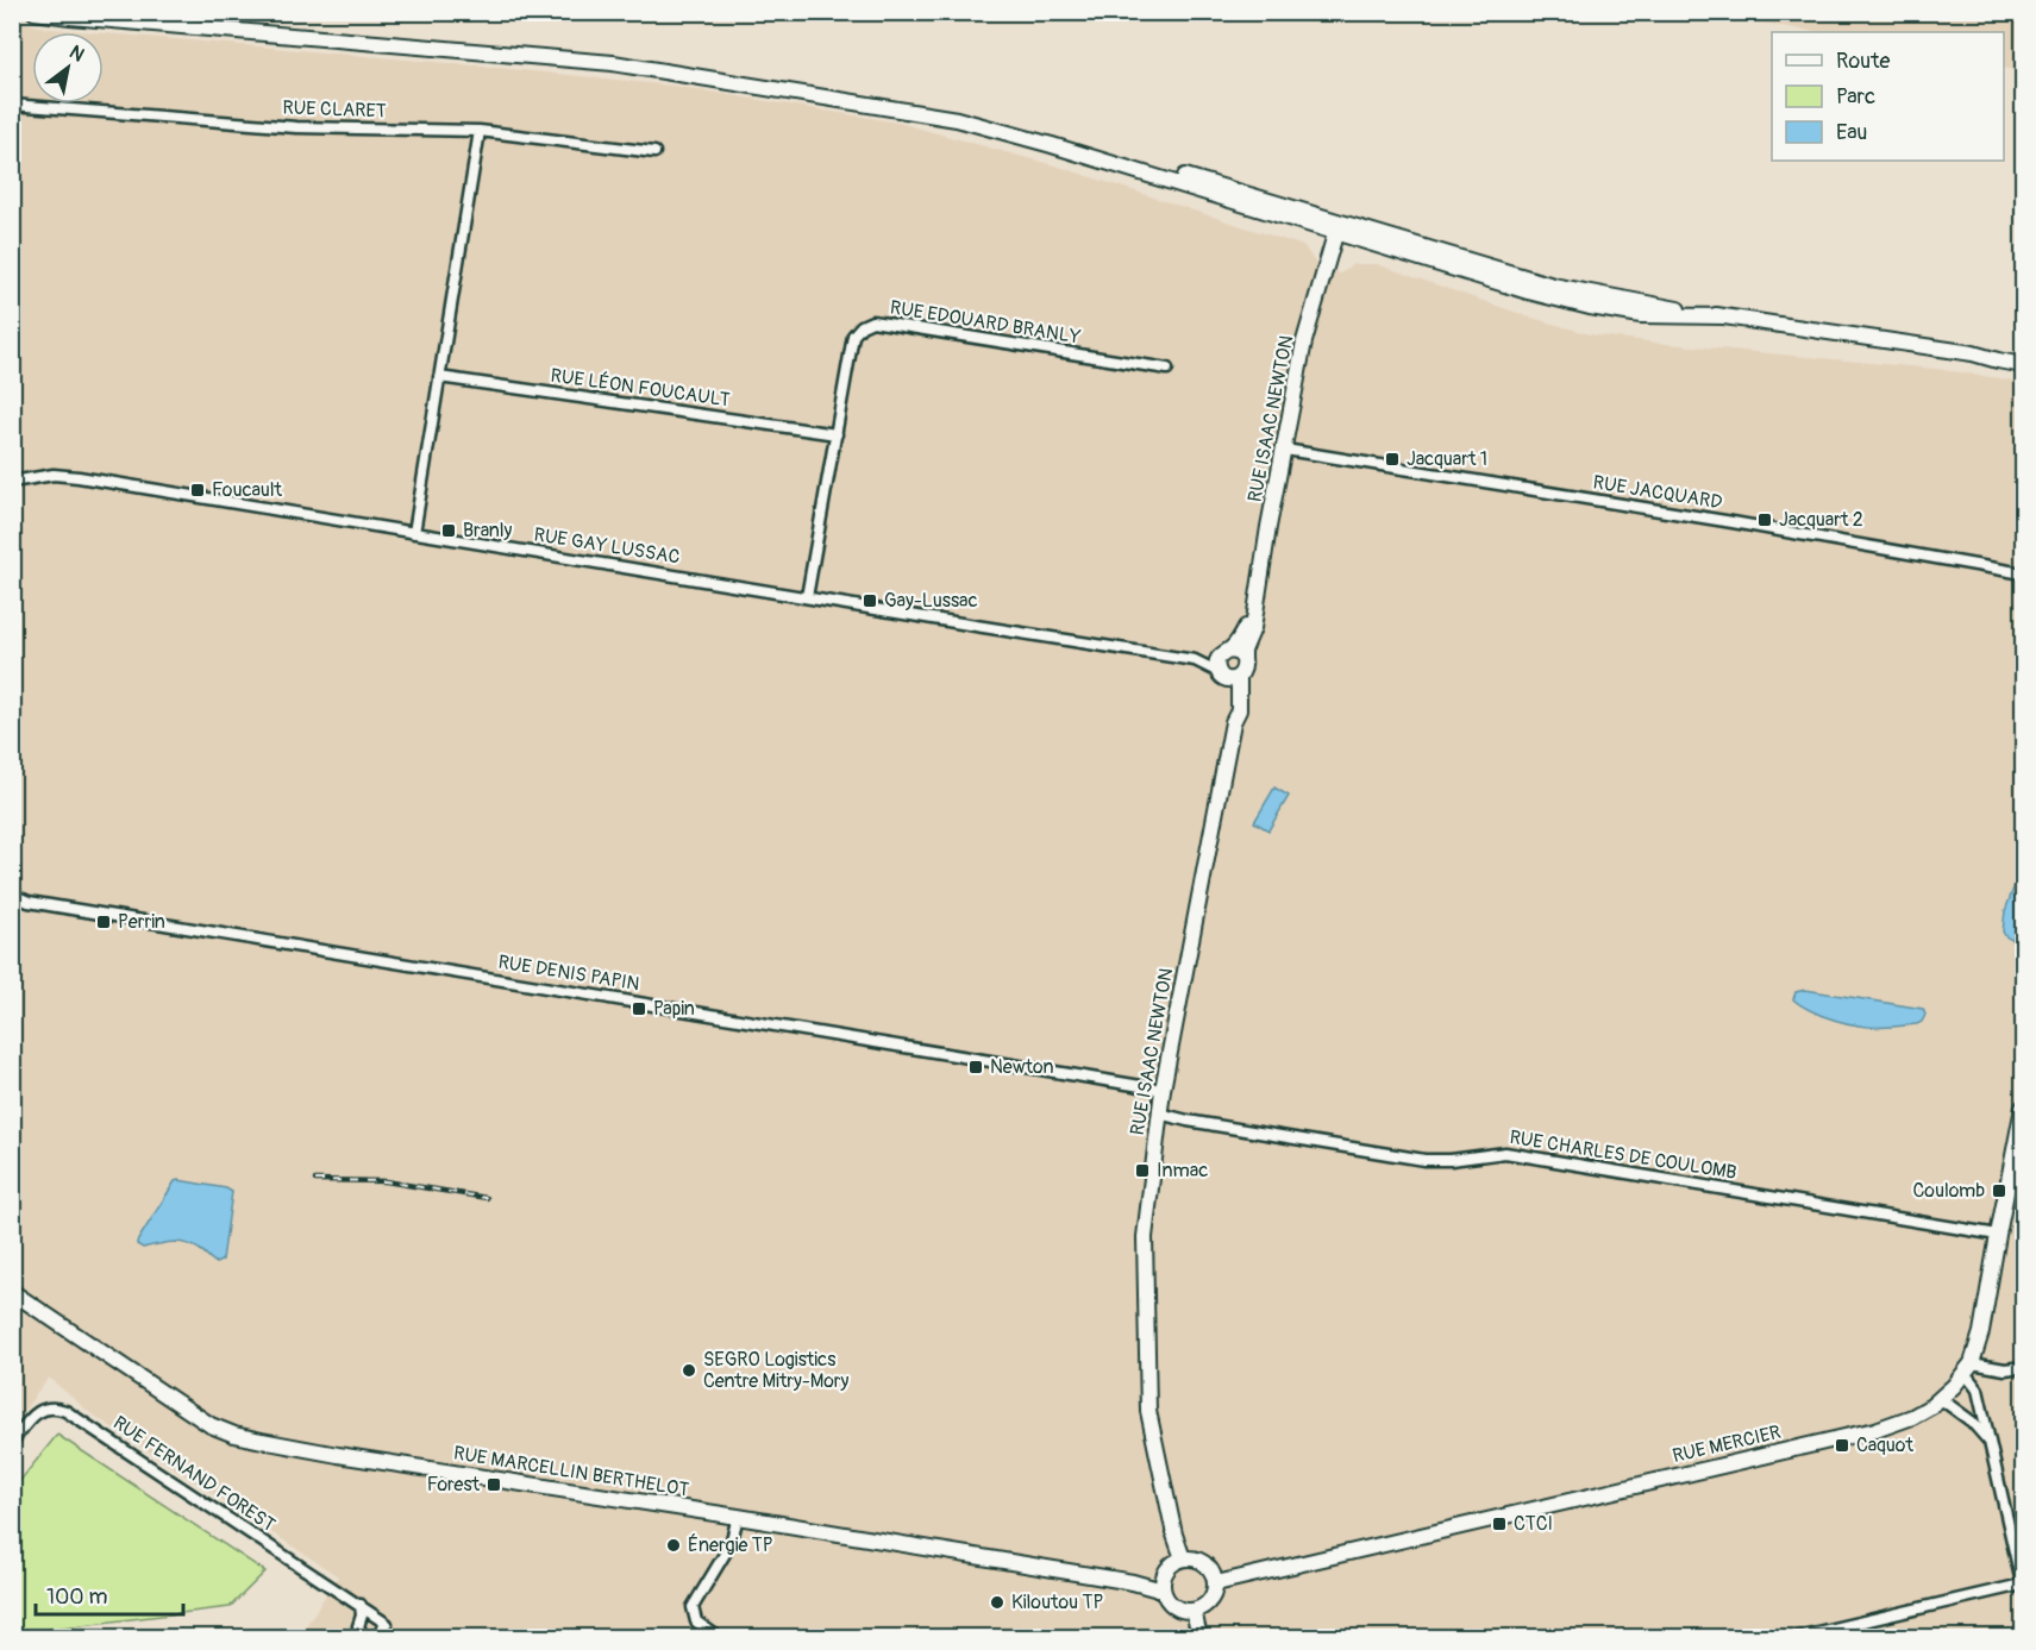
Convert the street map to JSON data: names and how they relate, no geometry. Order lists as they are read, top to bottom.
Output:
{
  "streets": {
    "street": [
      "RUE CLARET",
      "RUE EDOUARD BRANLY",
      "RUE LÉON FOUCAULT",
      "RUE ISAAC NEWTON",
      "RUE JACQUARD",
      "RUE GAY LUSSAC",
      "RUE DENIS PAPIN",
      "RUE CHARLES DE COULOMB",
      "RUE MERCIER",
      "RUE MARCELLIN BERTHELOT",
      "RUE FERNAND FOREST"
    ]
  },
  "crossings": [
    ["RUE EDOUARD BRANLY", "RUE LÉON FOUCAULT"],
    ["RUE EDOUARD BRANLY", "RUE GAY LUSSAC"],
    ["RUE ISAAC NEWTON", "RUE JACQUARD"],
    ["RUE ISAAC NEWTON", "RUE GAY LUSSAC"],
    ["RUE ISAAC NEWTON", "RUE DENIS PAPIN"],
    ["RUE ISAAC NEWTON", "RUE CHARLES DE COULOMB"],
    ["RUE ISAAC NEWTON", "RUE MERCIER"],
    ["RUE ISAAC NEWTON", "RUE MARCELLIN BERTHELOT"],
    ["RUE CHARLES DE COULOMB", "RUE MERCIER"],
    ["RUE MERCIER", "RUE MARCELLIN BERTHELOT"]
  ],
  "places": {
    "transit": [
      "Jacquart 1",
      "Foucault",
      "Jacquart 2",
      "Branly",
      "Gay-Lussac",
      "Perrin",
      "Papin",
      "Newton",
      "Inmac",
      "Coulomb",
      "Caquot",
      "Forest",
      "CTCI"
    ],
    "other": ["SEGRO Logistics Centre Mitry-Mory", "Énergie TP", "Kiloutou TP"]
  },
  "legend": ["Route", "Parc", "Eau"],
  "scale_bar": "100 m",
  "north": "top right"
}
